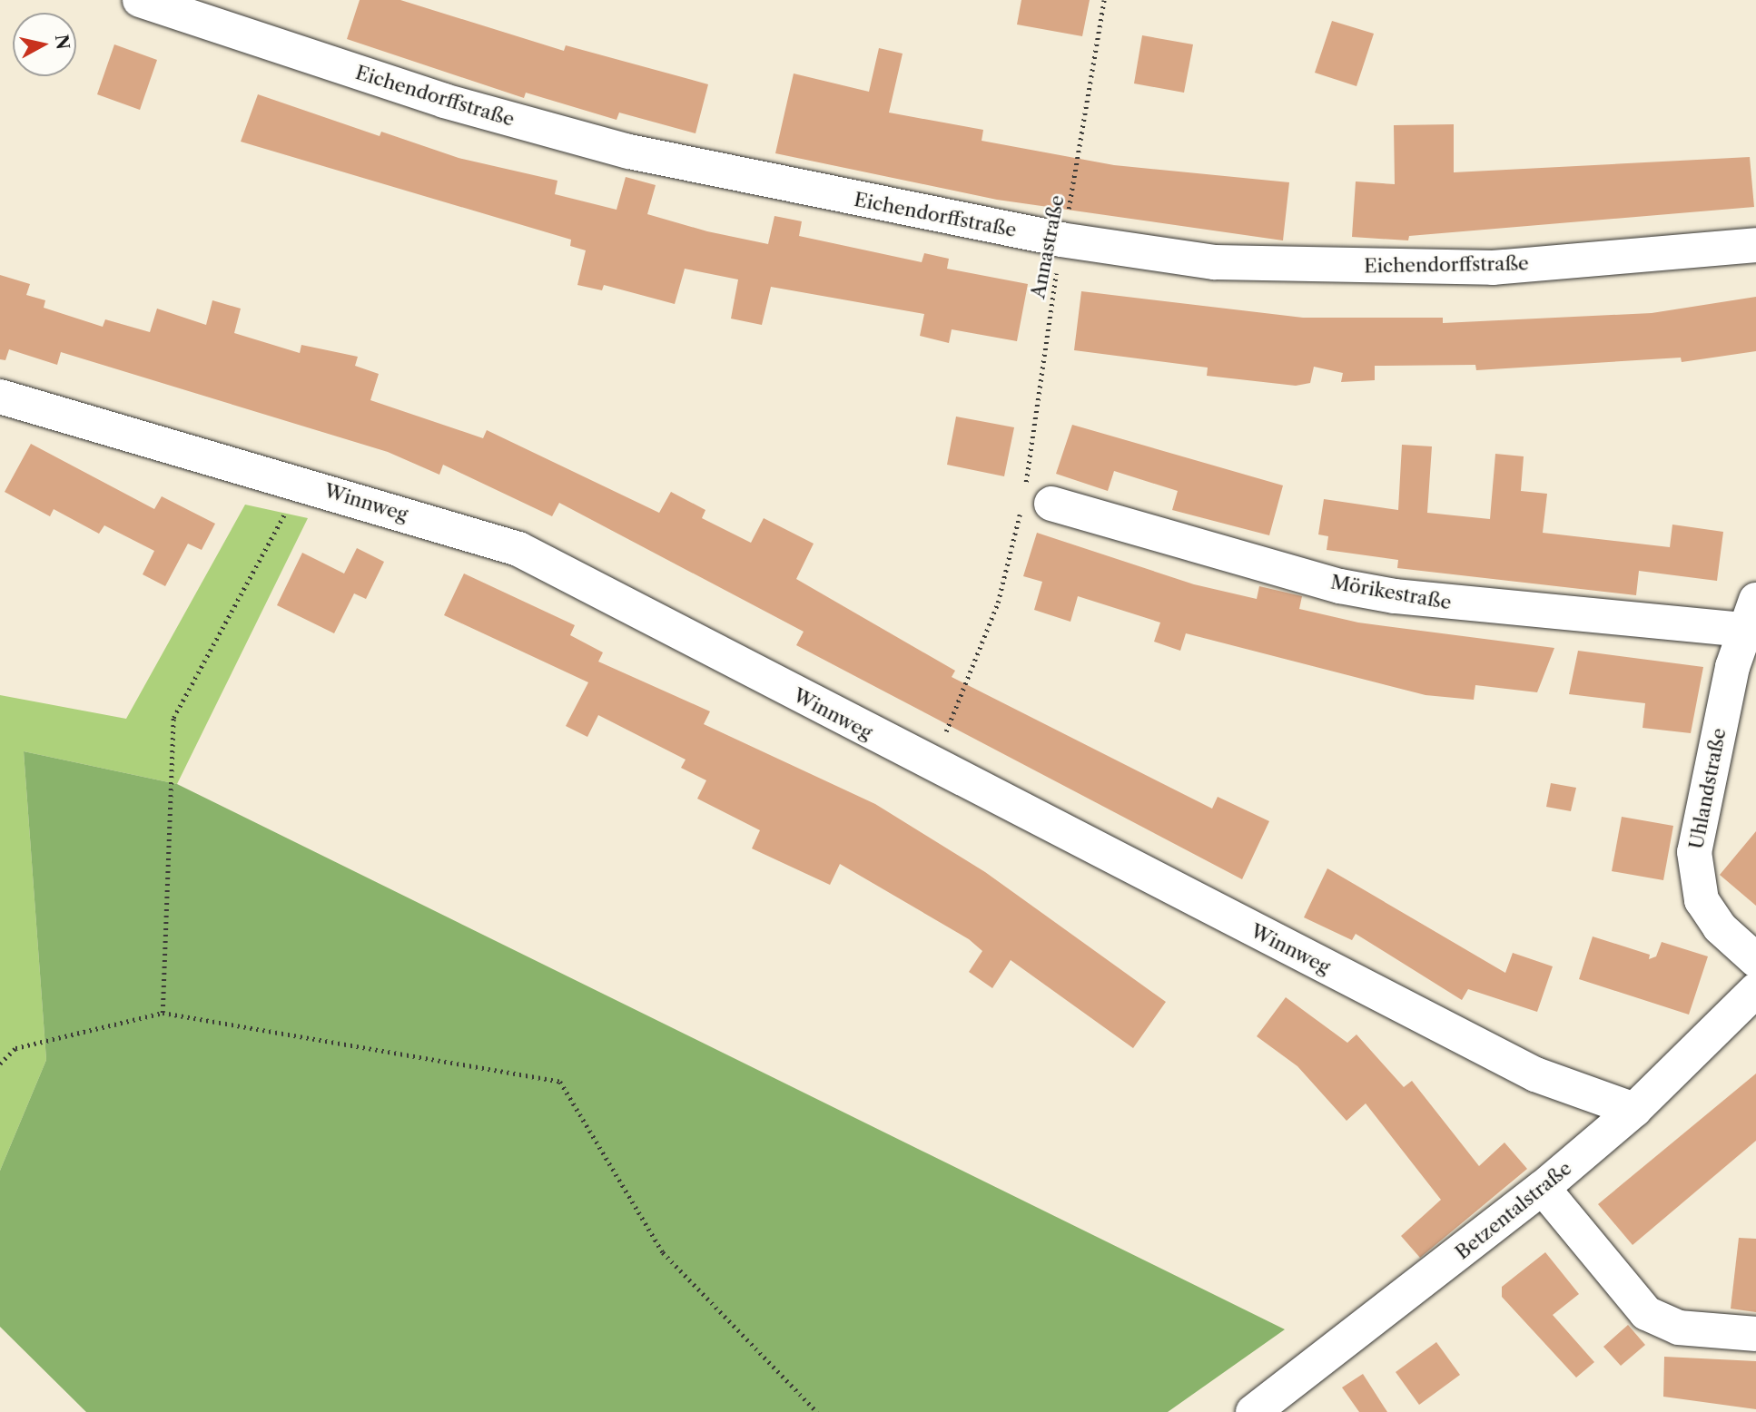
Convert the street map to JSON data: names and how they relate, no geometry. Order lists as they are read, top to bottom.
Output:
{
  "streets": {
    "street": [
      "Eichendorffstraße",
      "Winnweg",
      "Mörikestraße",
      "Uhlandstraße",
      "Betzentalstraße"
    ],
    "path": ["Annastraße"]
  },
  "crossings": [
    ["Eichendorffstraße", "Annastraße"],
    ["Annastraße", "Winnweg"],
    ["Annastraße", "Mörikestraße"],
    ["Winnweg", "Betzentalstraße"],
    ["Mörikestraße", "Uhlandstraße"]
  ],
  "north": "right"
}
